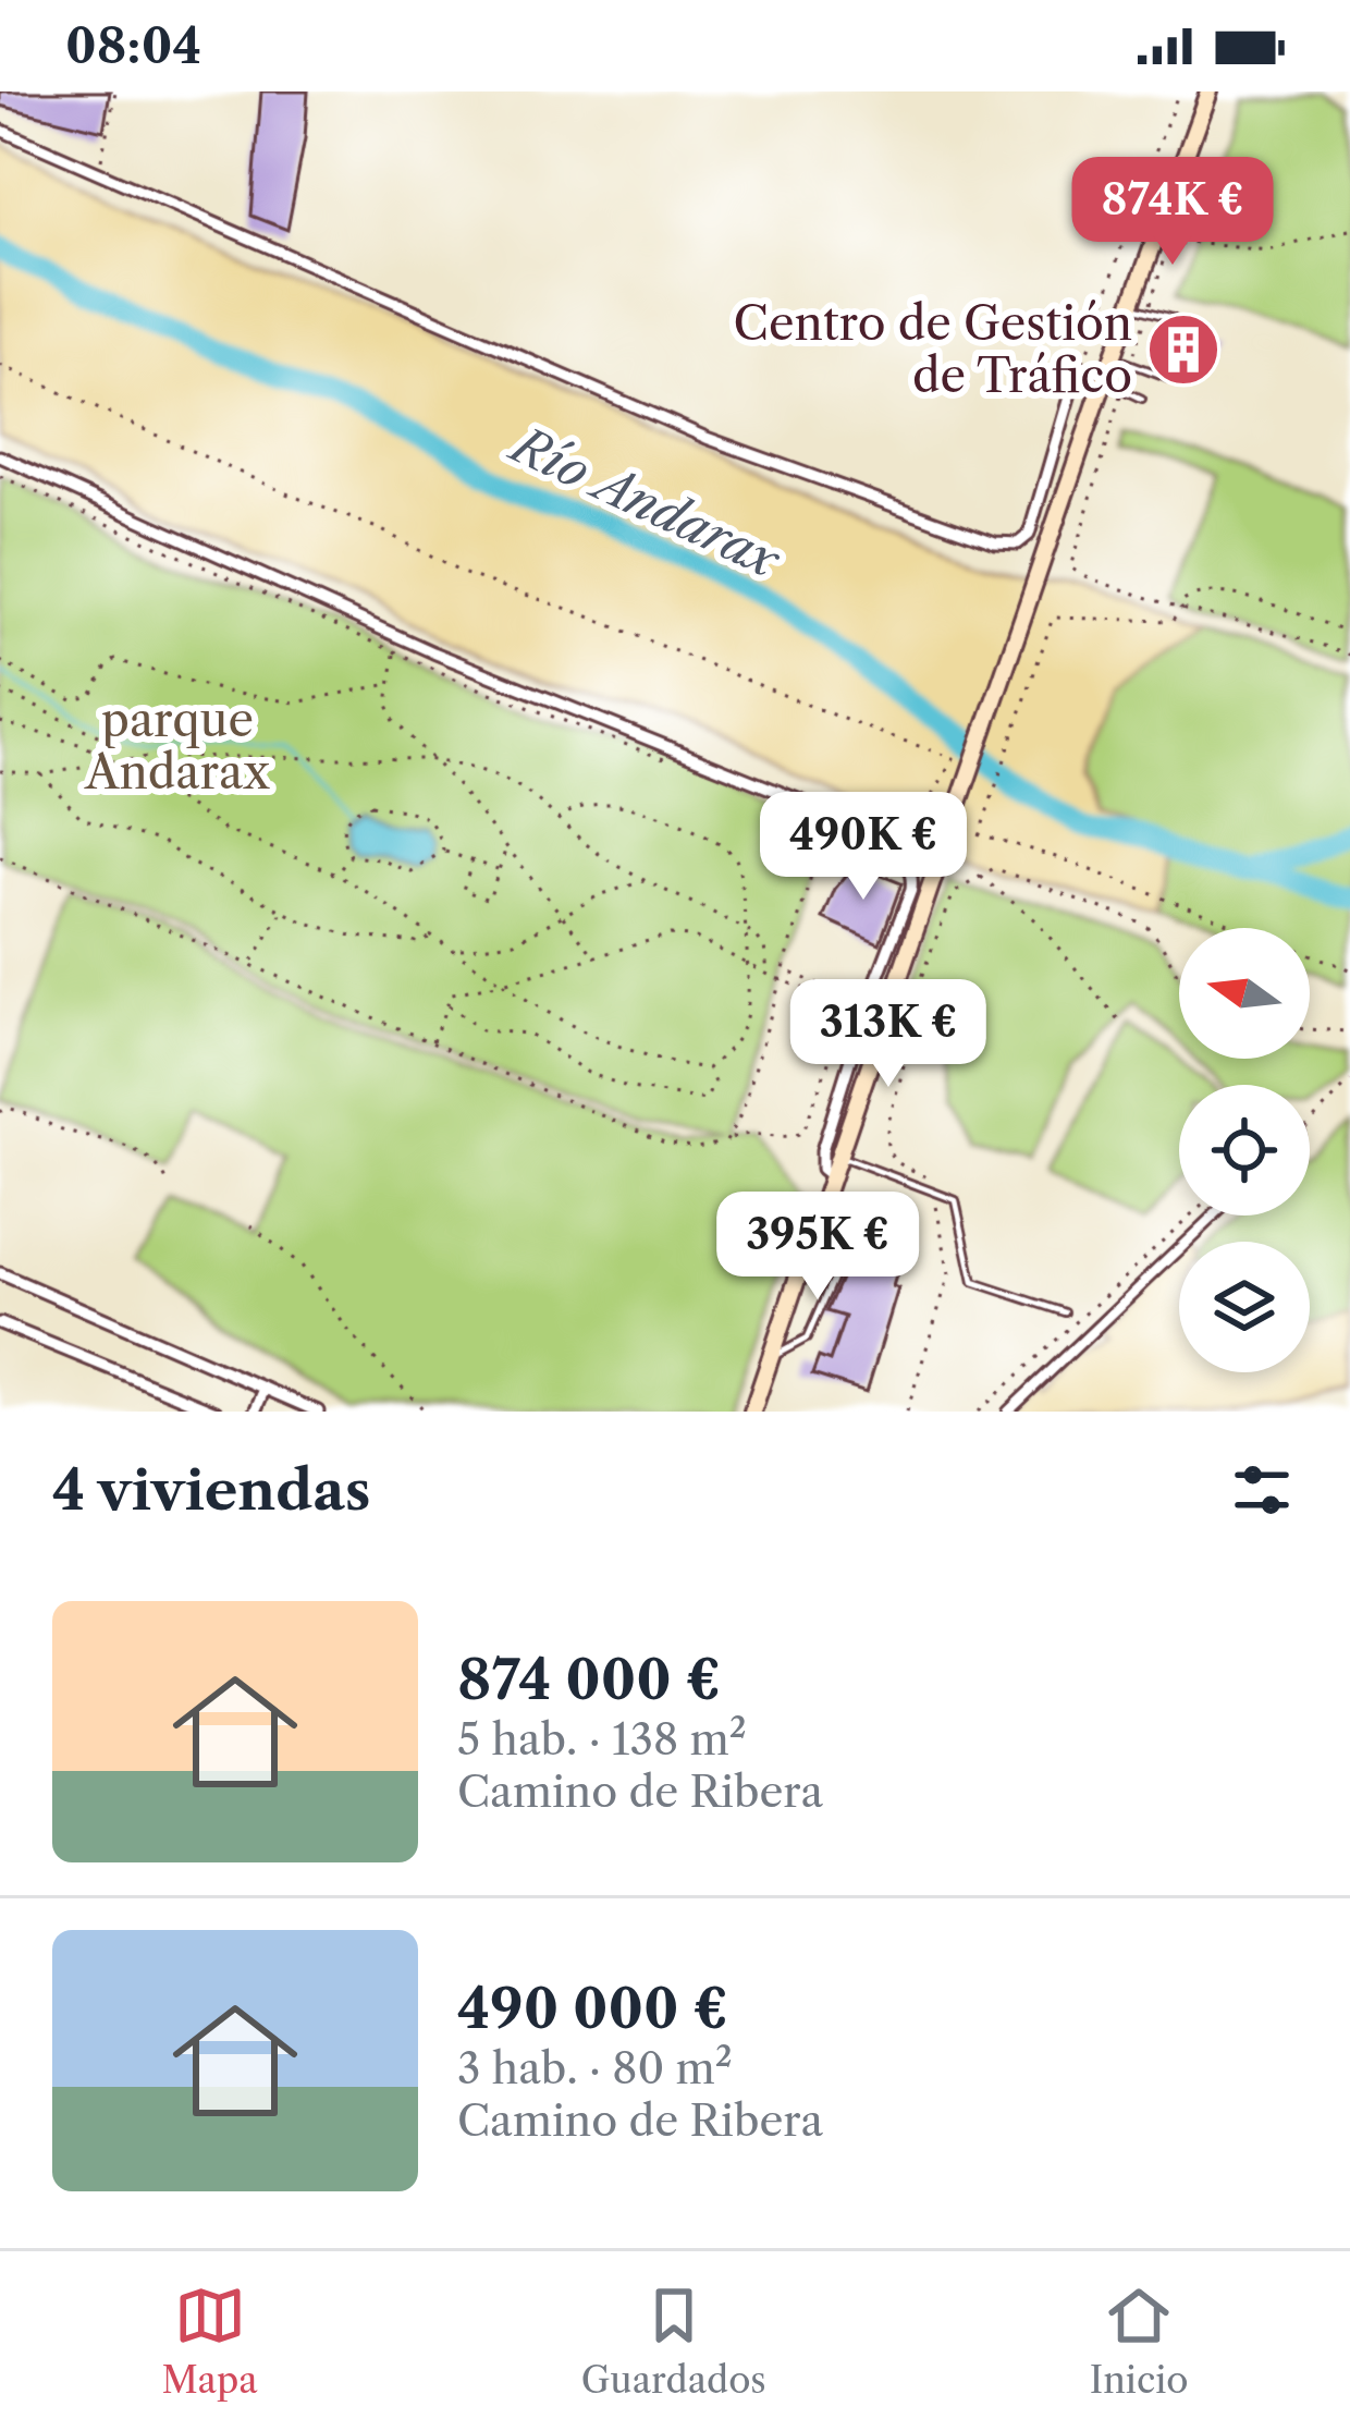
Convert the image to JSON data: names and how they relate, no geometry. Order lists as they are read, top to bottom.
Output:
{
  "water": ["Río Andarax"],
  "parks": ["parque Andarax"],
  "places": {
    "building": ["Centro de Gestión de Tráfico"]
  },
  "north": "left",
  "page": {
    "status": "08:04",
    "price": [
      "874K €",
      "490K €",
      "313K €",
      "395K €"
    ],
    "heading": "4 viviendas",
    "list": [
      {
        "name": "874 000 €",
        "note": "5 hab. · 138 m² · Camino de Ribera"
      },
      {
        "name": "490 000 €",
        "note": "3 hab. · 80 m² · Camino de Ribera"
      }
    ],
    "tabs": ["Mapa", "Guardados", "Inicio"]
  }
}
